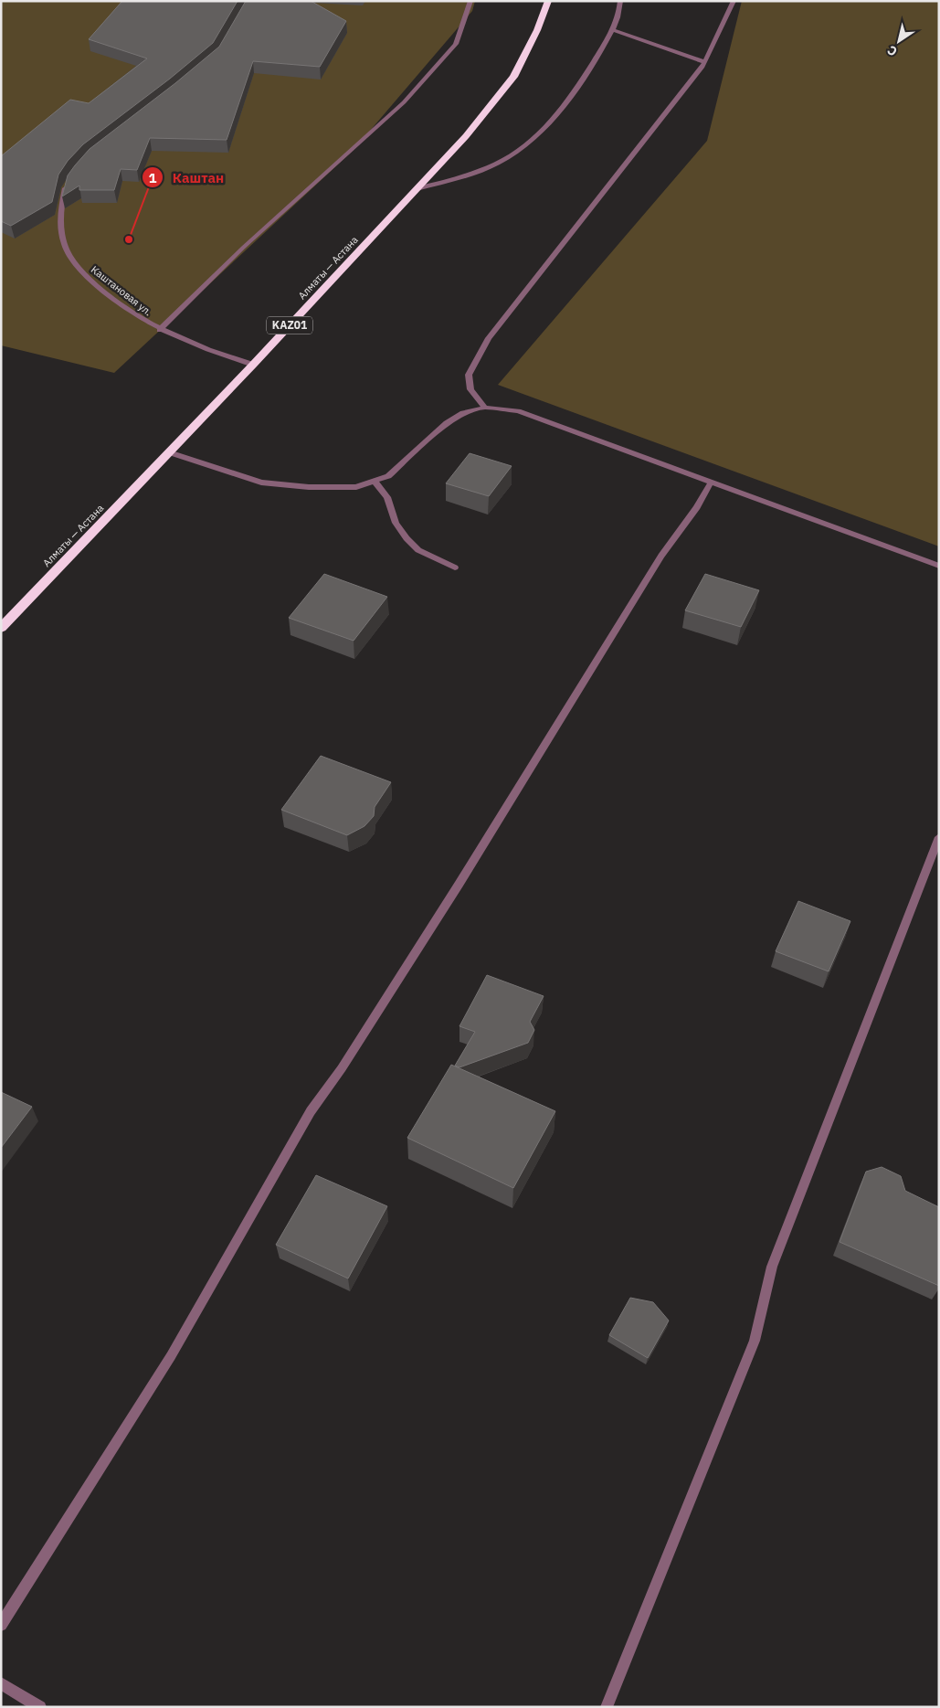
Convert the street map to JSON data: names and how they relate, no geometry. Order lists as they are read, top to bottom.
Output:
{
  "streets": {
    "highway": ["Алматы — Астана", "KАZ01"],
    "street": ["Каштановая ул."]
  },
  "crossings": [
    ["Алматы — Астана", "Каштановая ул."]
  ],
  "places": ["Каштан"],
  "north": "bottom left"
}
